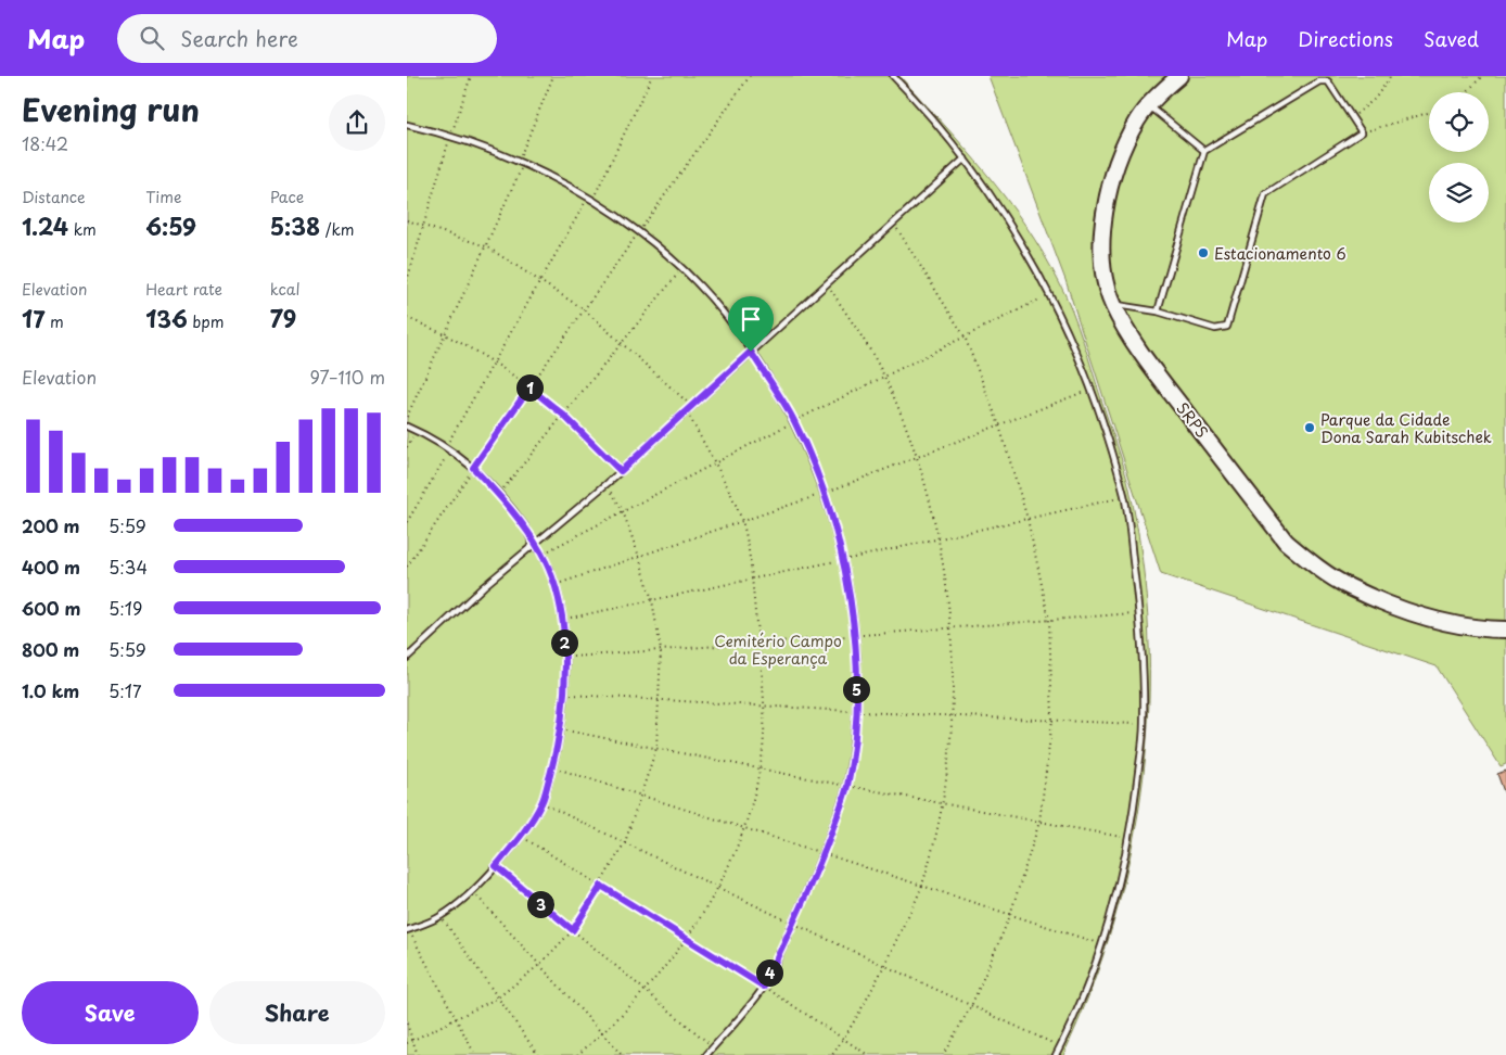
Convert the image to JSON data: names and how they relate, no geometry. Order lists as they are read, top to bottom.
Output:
{
  "streets": {
    "main road": ["SRPS"]
  },
  "parks": ["Cemitério Campo da Esperança"],
  "places": ["Estacionamento 6", "Parque da Cidade Dona Sarah Kubitschek"],
  "page": {
    "header": "Map",
    "search": "Search here",
    "nav": ["Map", "Directions", "Saved"],
    "heading": ["Evening run", "18:42"],
    "stats": [
      ["Distance", "1.24 km"],
      ["Time", "6:59"],
      ["Pace", "5:38 /km"],
      ["Elevation", "17 m"],
      ["Heart rate", "136 bpm"],
      ["kcal", "79"]
    ],
    "chart": ["Elevation", "97–110 m"],
    "pins": [
      "1",
      "2",
      "5",
      "3",
      "4"
    ],
    "list": [
      {
        "name": "200 m",
        "note": "5:59"
      },
      {
        "name": "400 m",
        "note": "5:34"
      },
      {
        "name": "600 m",
        "note": "5:19"
      },
      {
        "name": "800 m",
        "note": "5:59"
      },
      {
        "name": "1.0 km",
        "note": "5:17"
      }
    ],
    "buttons": ["Save", "Share"]
  }
}
